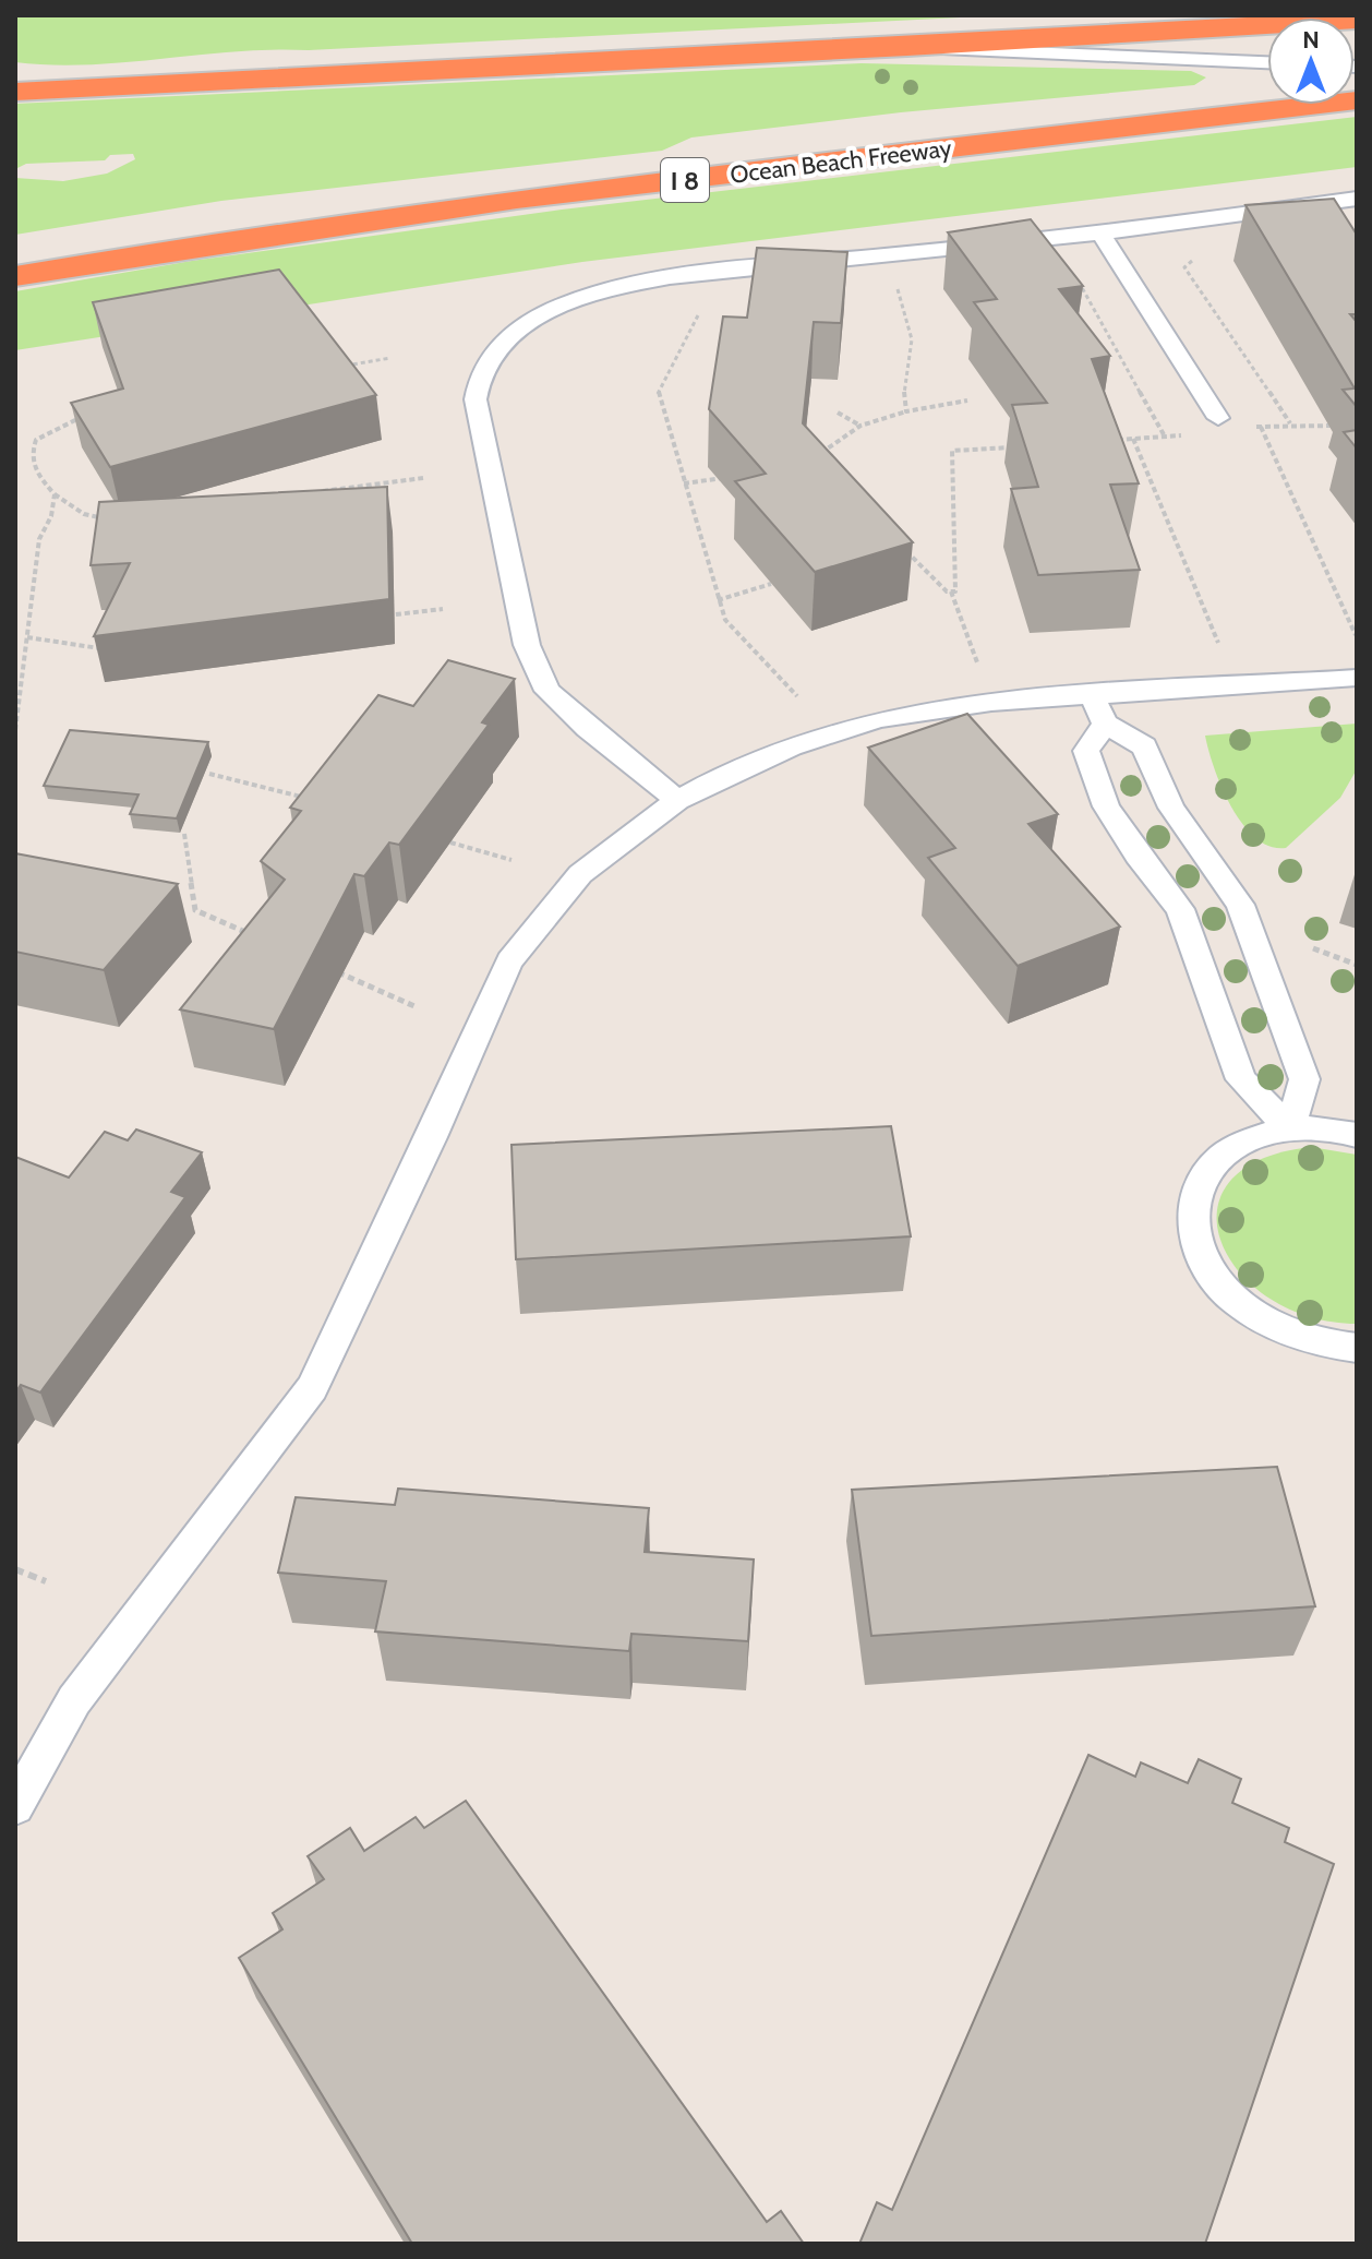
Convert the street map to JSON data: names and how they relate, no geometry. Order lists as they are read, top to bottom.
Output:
{
  "streets": {
    "highway": ["Ocean Beach Freeway", "I 8"]
  },
  "north": "top"
}
